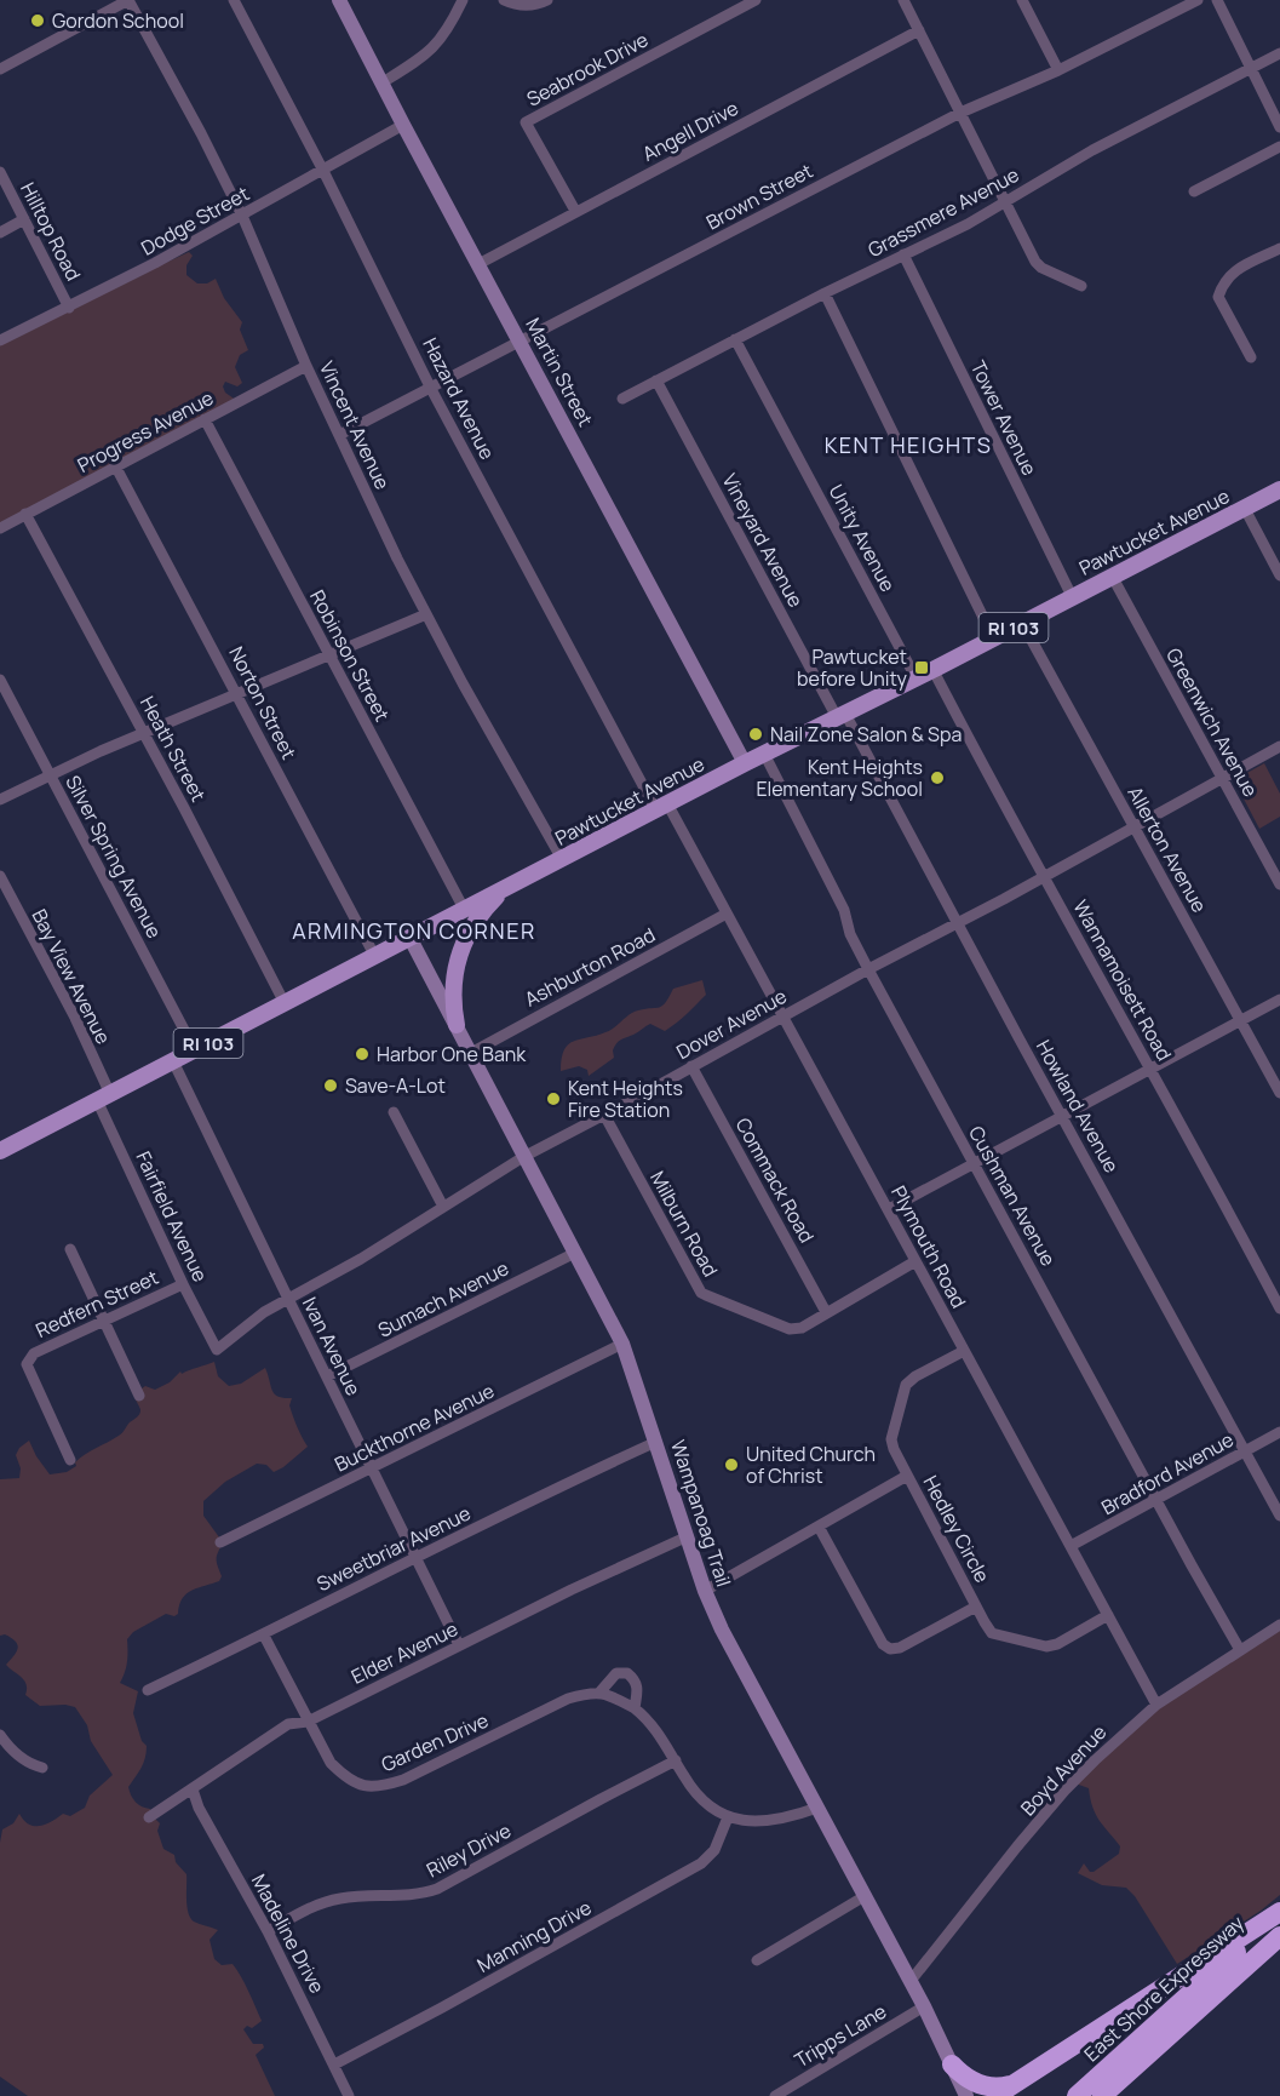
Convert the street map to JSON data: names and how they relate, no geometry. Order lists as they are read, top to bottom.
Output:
{
  "streets": {
    "highway": ["East Shore Expressway"],
    "main road": [
      "Martin Street",
      "Pawtucket Avenue",
      "RI 103",
      "Wampanoag Trail"
    ],
    "street": [
      "Seabrook Drive",
      "Angell Drive",
      "Brown Street",
      "Grassmere Avenue",
      "Dodge Street",
      "Hilltop Road",
      "Hazard Avenue",
      "Tower Avenue",
      "Vincent Avenue",
      "Progress Avenue",
      "Unity Avenue",
      "Vineyard Avenue",
      "Robinson Street",
      "Norton Street",
      "Greenwich Avenue",
      "Heath Street",
      "Allerton Avenue",
      "Silver Spring Avenue",
      "Ashburton Road",
      "Bay View Avenue",
      "Wannamoisett Road",
      "Dover Avenue",
      "Howland Avenue",
      "Commack Road",
      "Cushman Avenue",
      "Fairfield Avenue",
      "Milburn Road",
      "Plymouth Road",
      "Sumach Avenue",
      "Redfern Street",
      "Ivan Avenue",
      "Buckthorne Avenue",
      "Bradford Avenue",
      "Hedley Circle",
      "Sweetbriar Avenue",
      "Elder Avenue",
      "Garden Drive",
      "Boyd Avenue",
      "Riley Drive",
      "Madeline Drive",
      "Manning Drive",
      "Tripps Lane"
    ]
  },
  "crossings": [
    ["Seabrook Drive", "Angell Drive"],
    ["Angell Drive", "Martin Street"],
    ["Brown Street", "Martin Street"],
    ["Brown Street", "Hazard Avenue"],
    ["Brown Street", "Vincent Avenue"],
    ["Grassmere Avenue", "Tower Avenue"],
    ["Grassmere Avenue", "Unity Avenue"],
    ["Grassmere Avenue", "Vineyard Avenue"],
    ["Dodge Street", "Hilltop Road"],
    ["Dodge Street", "Martin Street"],
    ["Dodge Street", "Hazard Avenue"],
    ["Dodge Street", "Vincent Avenue"],
    ["Martin Street", "Pawtucket Avenue"],
    ["Hazard Avenue", "Pawtucket Avenue"],
    ["Hazard Avenue", "Plymouth Road"],
    ["Tower Avenue", "Pawtucket Avenue"],
    ["Vincent Avenue", "Progress Avenue"],
    ["Vincent Avenue", "Pawtucket Avenue"],
    ["Progress Avenue", "Robinson Street"],
    ["Progress Avenue", "Norton Street"],
    ["Progress Avenue", "Heath Street"],
    ["Pawtucket Avenue", "Unity Avenue"],
    ["Pawtucket Avenue", "Vineyard Avenue"],
    ["Pawtucket Avenue", "Robinson Street"],
    ["Pawtucket Avenue", "Norton Street"],
    ["Pawtucket Avenue", "Greenwich Avenue"],
    ["Pawtucket Avenue", "Heath Street"],
    ["Pawtucket Avenue", "Allerton Avenue"],
    ["Pawtucket Avenue", "Silver Spring Avenue"],
    ["Pawtucket Avenue", "Bay View Avenue"],
    ["Pawtucket Avenue", "Wannamoisett Road"],
    ["Pawtucket Avenue", "Howland Avenue"],
    ["Pawtucket Avenue", "Cushman Avenue"],
    ["Pawtucket Avenue", "Fairfield Avenue"],
    ["Pawtucket Avenue", "Plymouth Road"],
    ["Pawtucket Avenue", "Ivan Avenue"],
    ["Pawtucket Avenue", "Wampanoag Trail"],
    ["Vineyard Avenue", "Howland Avenue"],
    ["Greenwich Avenue", "Dover Avenue"],
    ["Allerton Avenue", "Dover Avenue"],
    ["Ashburton Road", "Plymouth Road"],
    ["Ashburton Road", "Wampanoag Trail"],
    ["Bay View Avenue", "Fairfield Avenue"],
    ["Wannamoisett Road", "Dover Avenue"],
    ["Dover Avenue", "Howland Avenue"],
    ["Dover Avenue", "Commack Road"],
    ["Dover Avenue", "Cushman Avenue"],
    ["Dover Avenue", "Fairfield Avenue"],
    ["Dover Avenue", "Milburn Road"],
    ["Dover Avenue", "Plymouth Road"],
    ["Dover Avenue", "Ivan Avenue"],
    ["Dover Avenue", "Wampanoag Trail"],
    ["Howland Avenue", "Bradford Avenue"],
    ["Commack Road", "Milburn Road"],
    ["Cushman Avenue", "Bradford Avenue"],
    ["Cushman Avenue", "Boyd Avenue"],
    ["Fairfield Avenue", "Redfern Street"],
    ["Milburn Road", "Plymouth Road"],
    ["Plymouth Road", "Bradford Avenue"],
    ["Plymouth Road", "Hedley Circle"],
    ["Plymouth Road", "Boyd Avenue"],
    ["Sumach Avenue", "Ivan Avenue"],
    ["Sumach Avenue", "Wampanoag Trail"],
    ["Ivan Avenue", "Buckthorne Avenue"],
    ["Ivan Avenue", "Sweetbriar Avenue"],
    ["Ivan Avenue", "Elder Avenue"],
    ["Buckthorne Avenue", "Wampanoag Trail"],
    ["Wampanoag Trail", "Sweetbriar Avenue"],
    ["Wampanoag Trail", "Elder Avenue"],
    ["Wampanoag Trail", "Boyd Avenue"],
    ["Wampanoag Trail", "Tripps Lane"],
    ["Sweetbriar Avenue", "Garden Drive"],
    ["Elder Avenue", "Garden Drive"],
    ["Elder Avenue", "Madeline Drive"],
    ["Riley Drive", "Madeline Drive"],
    ["Madeline Drive", "Manning Drive"]
  ],
  "districts": ["KENT HEIGHTS", "ARMINGTON CORNER"],
  "places": {
    "other": [
      "Gordon School",
      "Nail Zone Salon & Spa",
      "Kent Heights Elementary School",
      "Harbor One Bank",
      "Save-A-Lot",
      "Kent Heights Fire Station",
      "United Church of Christ"
    ],
    "transit": ["Pawtucket before Unity"]
  }
}
